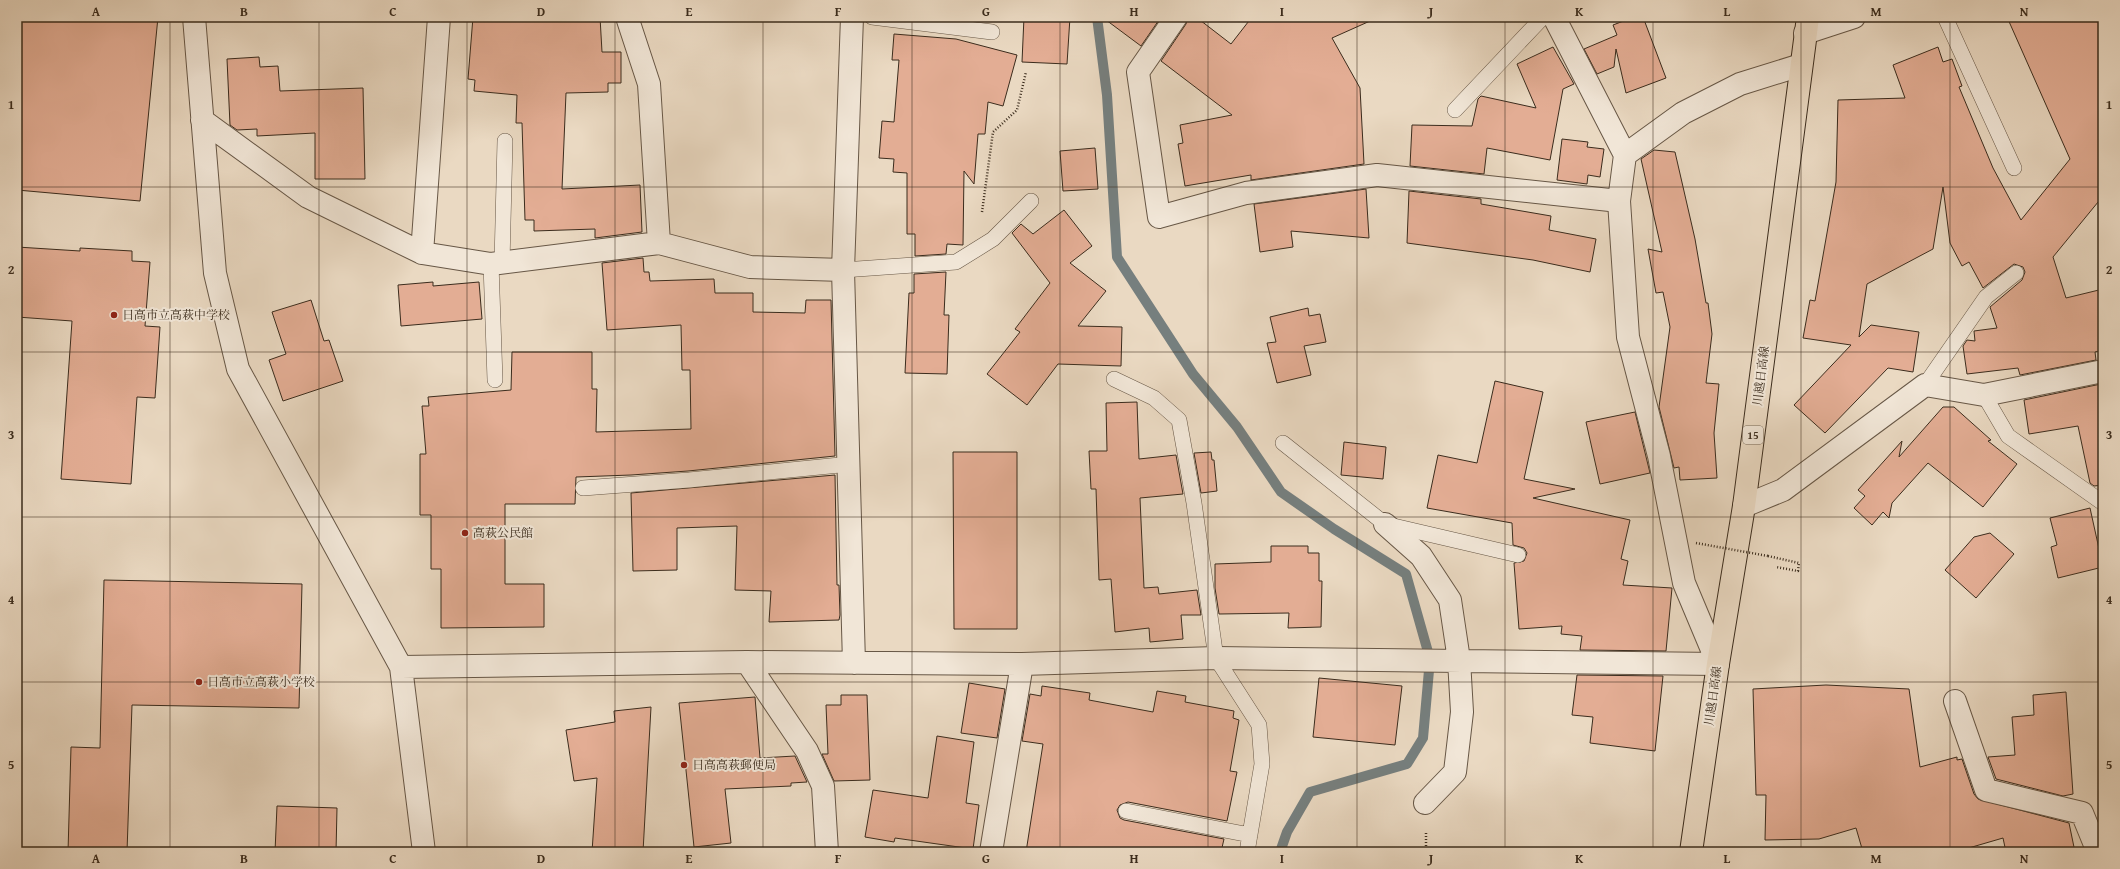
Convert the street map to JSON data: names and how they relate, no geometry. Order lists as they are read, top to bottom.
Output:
{
  "streets": {
    "main road": ["川越日高線", "15"]
  },
  "places": [
    "日高市立高萩中学校",
    "高萩公民館",
    "日高市立高萩小学校",
    "日高高萩郵便局"
  ],
  "grid": {
    "columns": [
      "A",
      "B",
      "C",
      "D",
      "E",
      "F",
      "G",
      "H",
      "I",
      "J",
      "K",
      "L",
      "M",
      "N"
    ],
    "rows": [
      "1",
      "2",
      "3",
      "4",
      "5"
    ]
  }
}
